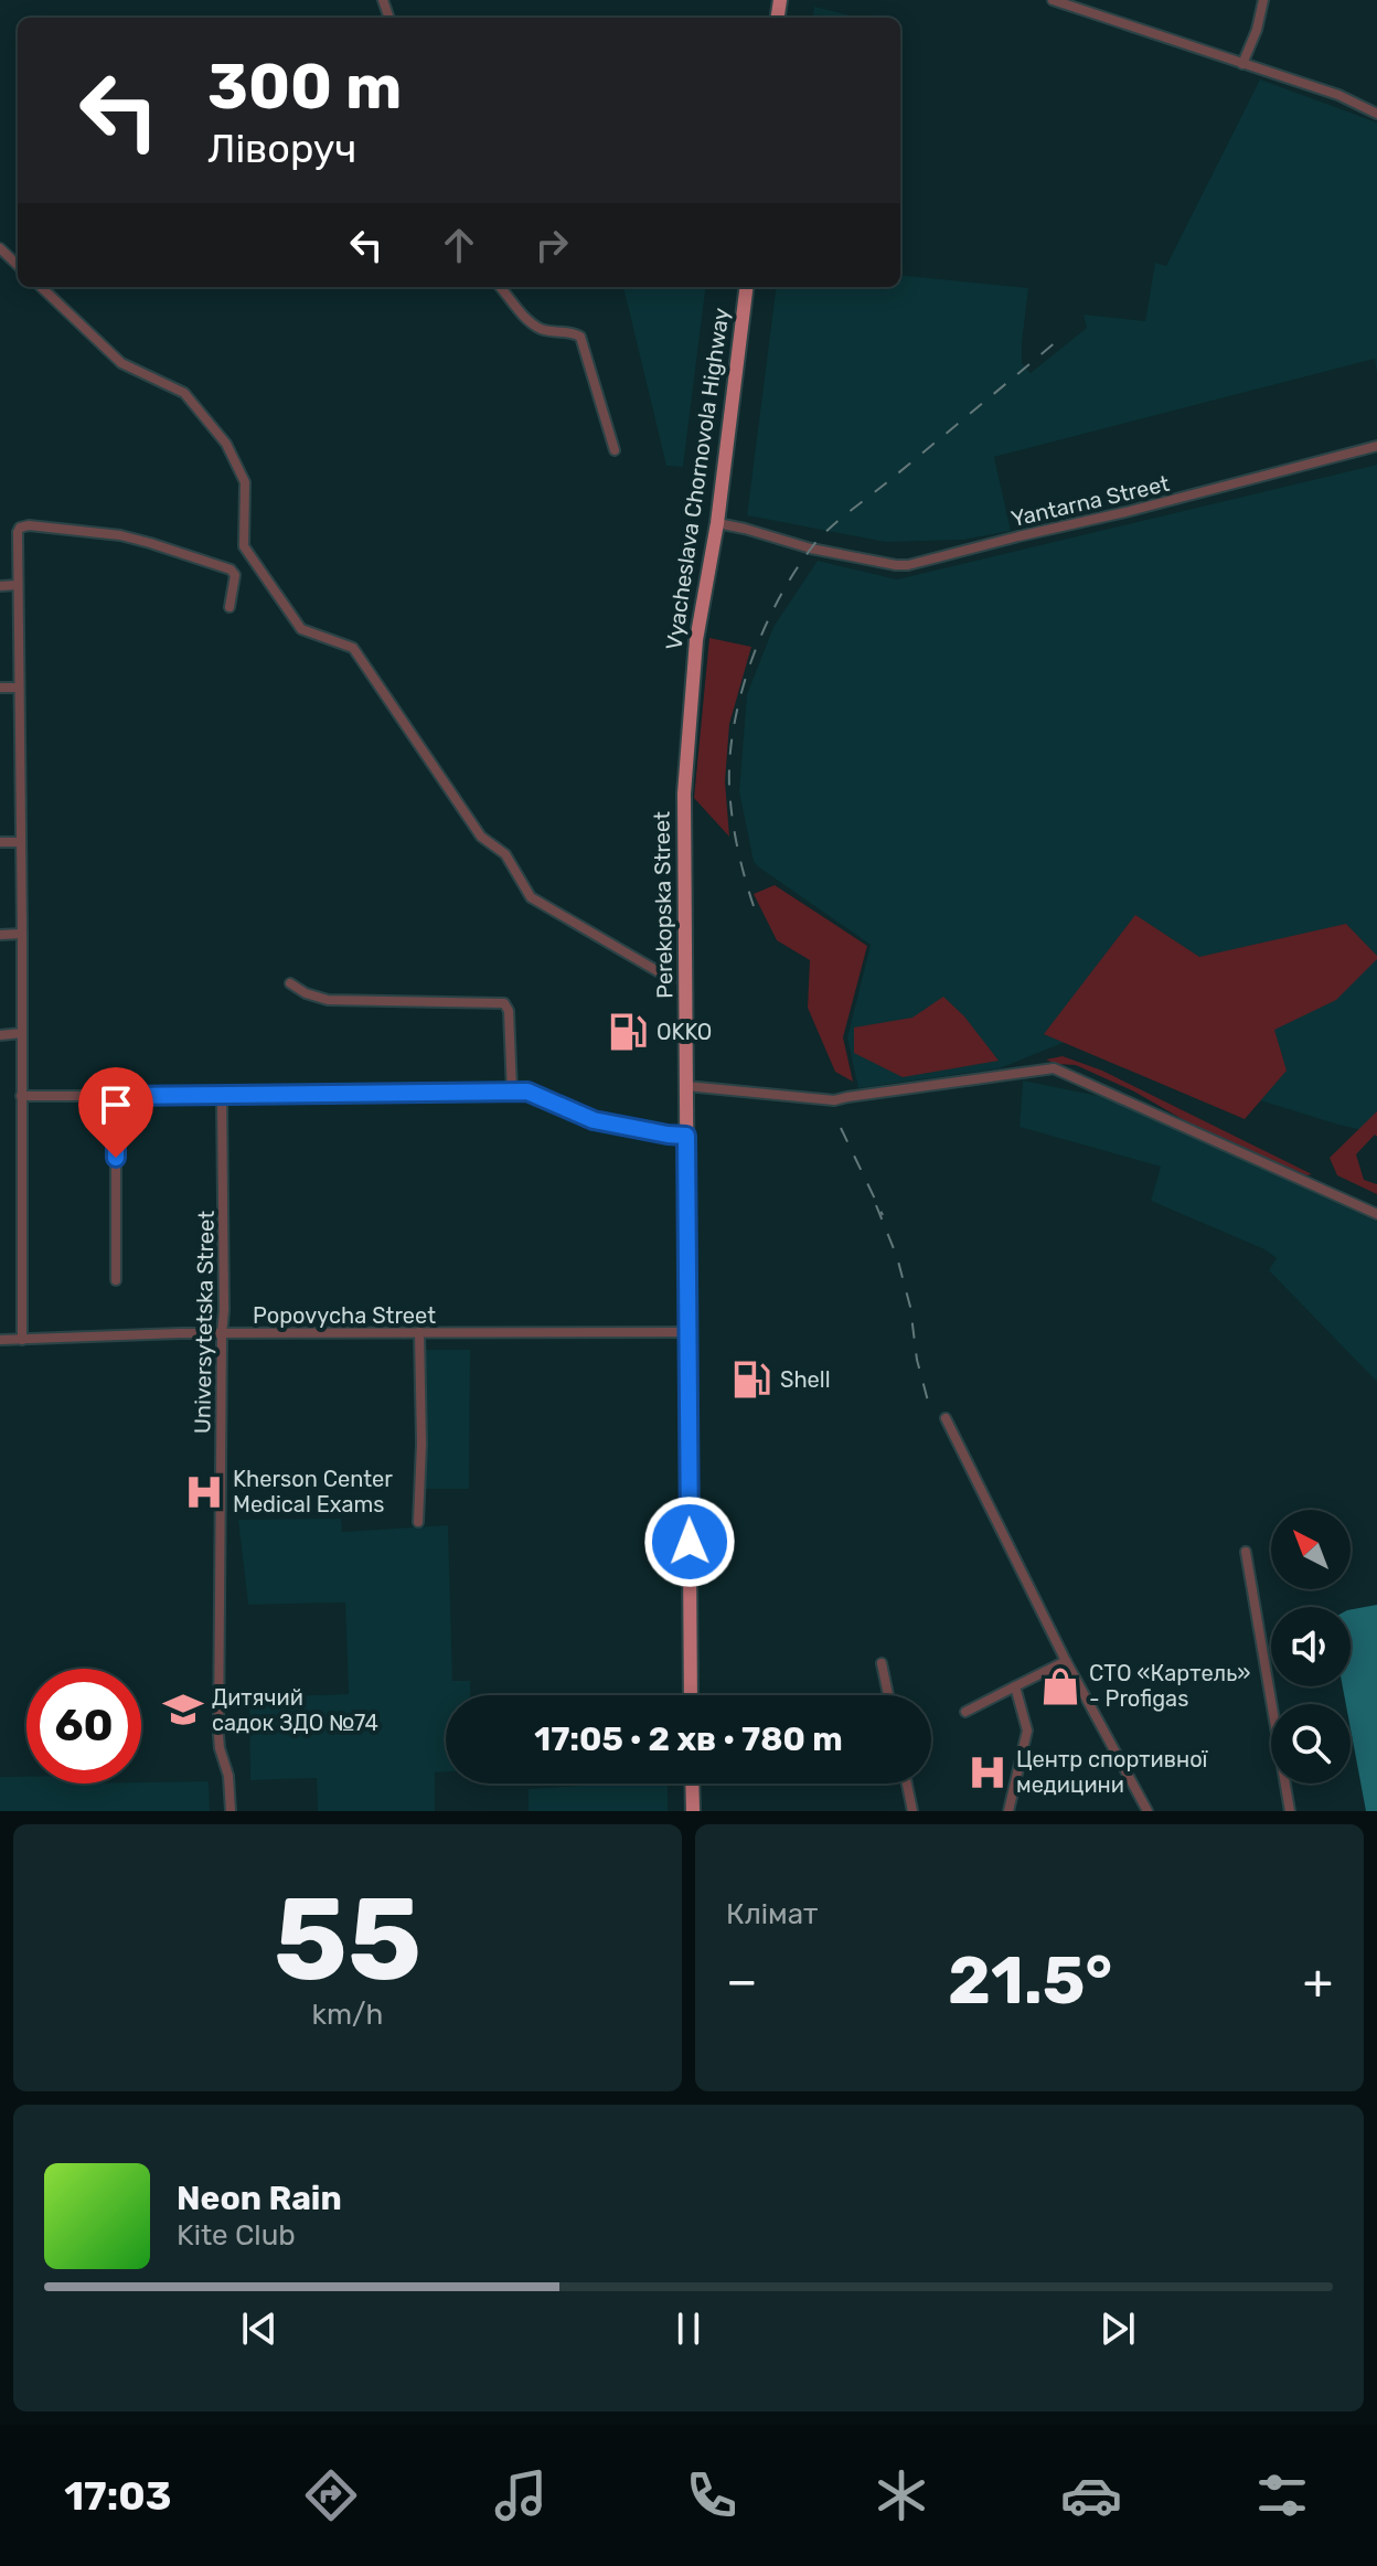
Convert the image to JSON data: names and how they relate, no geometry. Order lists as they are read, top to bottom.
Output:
{
  "streets": {
    "main road": ["Vyacheslava Chornovola Highway", "Perekopska Street"],
    "street": ["Yantarna Street", "Popovycha Street", "Universytetska Street"]
  },
  "crossings": [
    ["Vyacheslava Chornovola Highway", "Yantarna Street"],
    ["Vyacheslava Chornovola Highway", "Perekopska Street"],
    ["Perekopska Street", "Popovycha Street"],
    ["Popovycha Street", "Universytetska Street"]
  ],
  "places": {
    "fuel station": ["OKKO", "Shell"],
    "hospital": ["Kherson Center Medical Exams", "Центр спортивної медицини"],
    "shop": ["СТО «Картель» - Profigas"],
    "school or university": ["Дитячий садок ЗДО №74"]
  },
  "north": "top left",
  "page": {
    "turn": ["300 m", "Ліворуч"],
    "limit": "60",
    "trip": "17:05 · 2 хв · 780 m",
    "tile": [
      ["55", "km/h"],
      "Клімат"
    ],
    "heat": ["−", "21.5°", "+"],
    "song": ["Neon Rain", "Kite Club"],
    "tabs": "17:03"
  }
}
